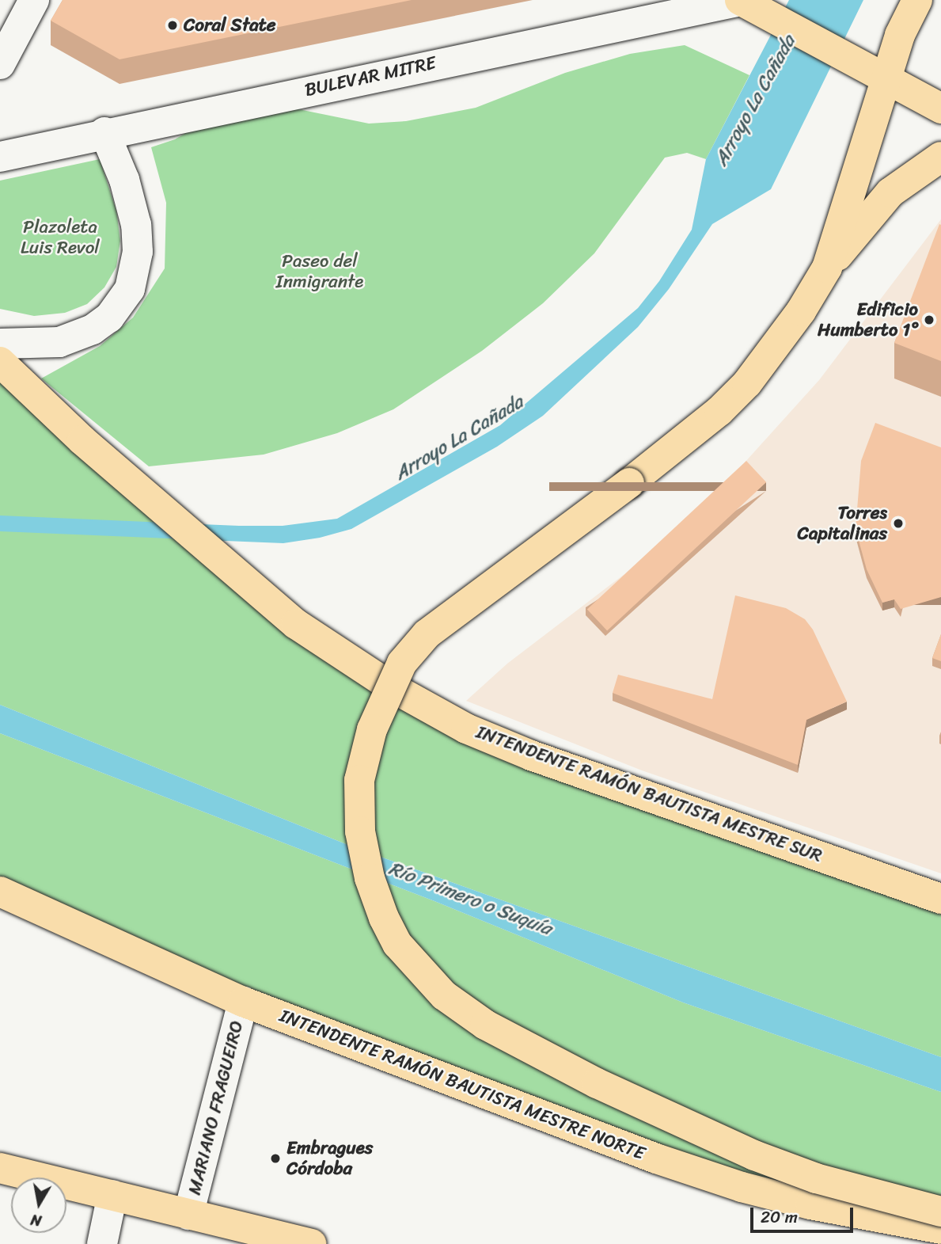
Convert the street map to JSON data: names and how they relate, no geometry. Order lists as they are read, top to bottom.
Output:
{
  "streets": {
    "main road": ["INTENDENTE RAMÓN BAUTISTA MESTRE SUR", "INTENDENTE RAMÓN BAUTISTA MESTRE NORTE"],
    "street": ["BULEVAR MITRE", "MARIANO FRAGUEIRO"]
  },
  "crossings": [
    ["INTENDENTE RAMÓN BAUTISTA MESTRE NORTE", "MARIANO FRAGUEIRO"]
  ],
  "water": ["Arroyo La Cañada", "Río Primero o Suquía"],
  "parks": ["Plazoleta Luis Revol", "Paseo del Inmigrante"],
  "places": [
    "Coral State",
    "Edificio Humberto 1°",
    "Torres Capitalinas",
    "Embragues Córdoba"
  ],
  "scale_bar": "20 m",
  "north": "bottom"
}
